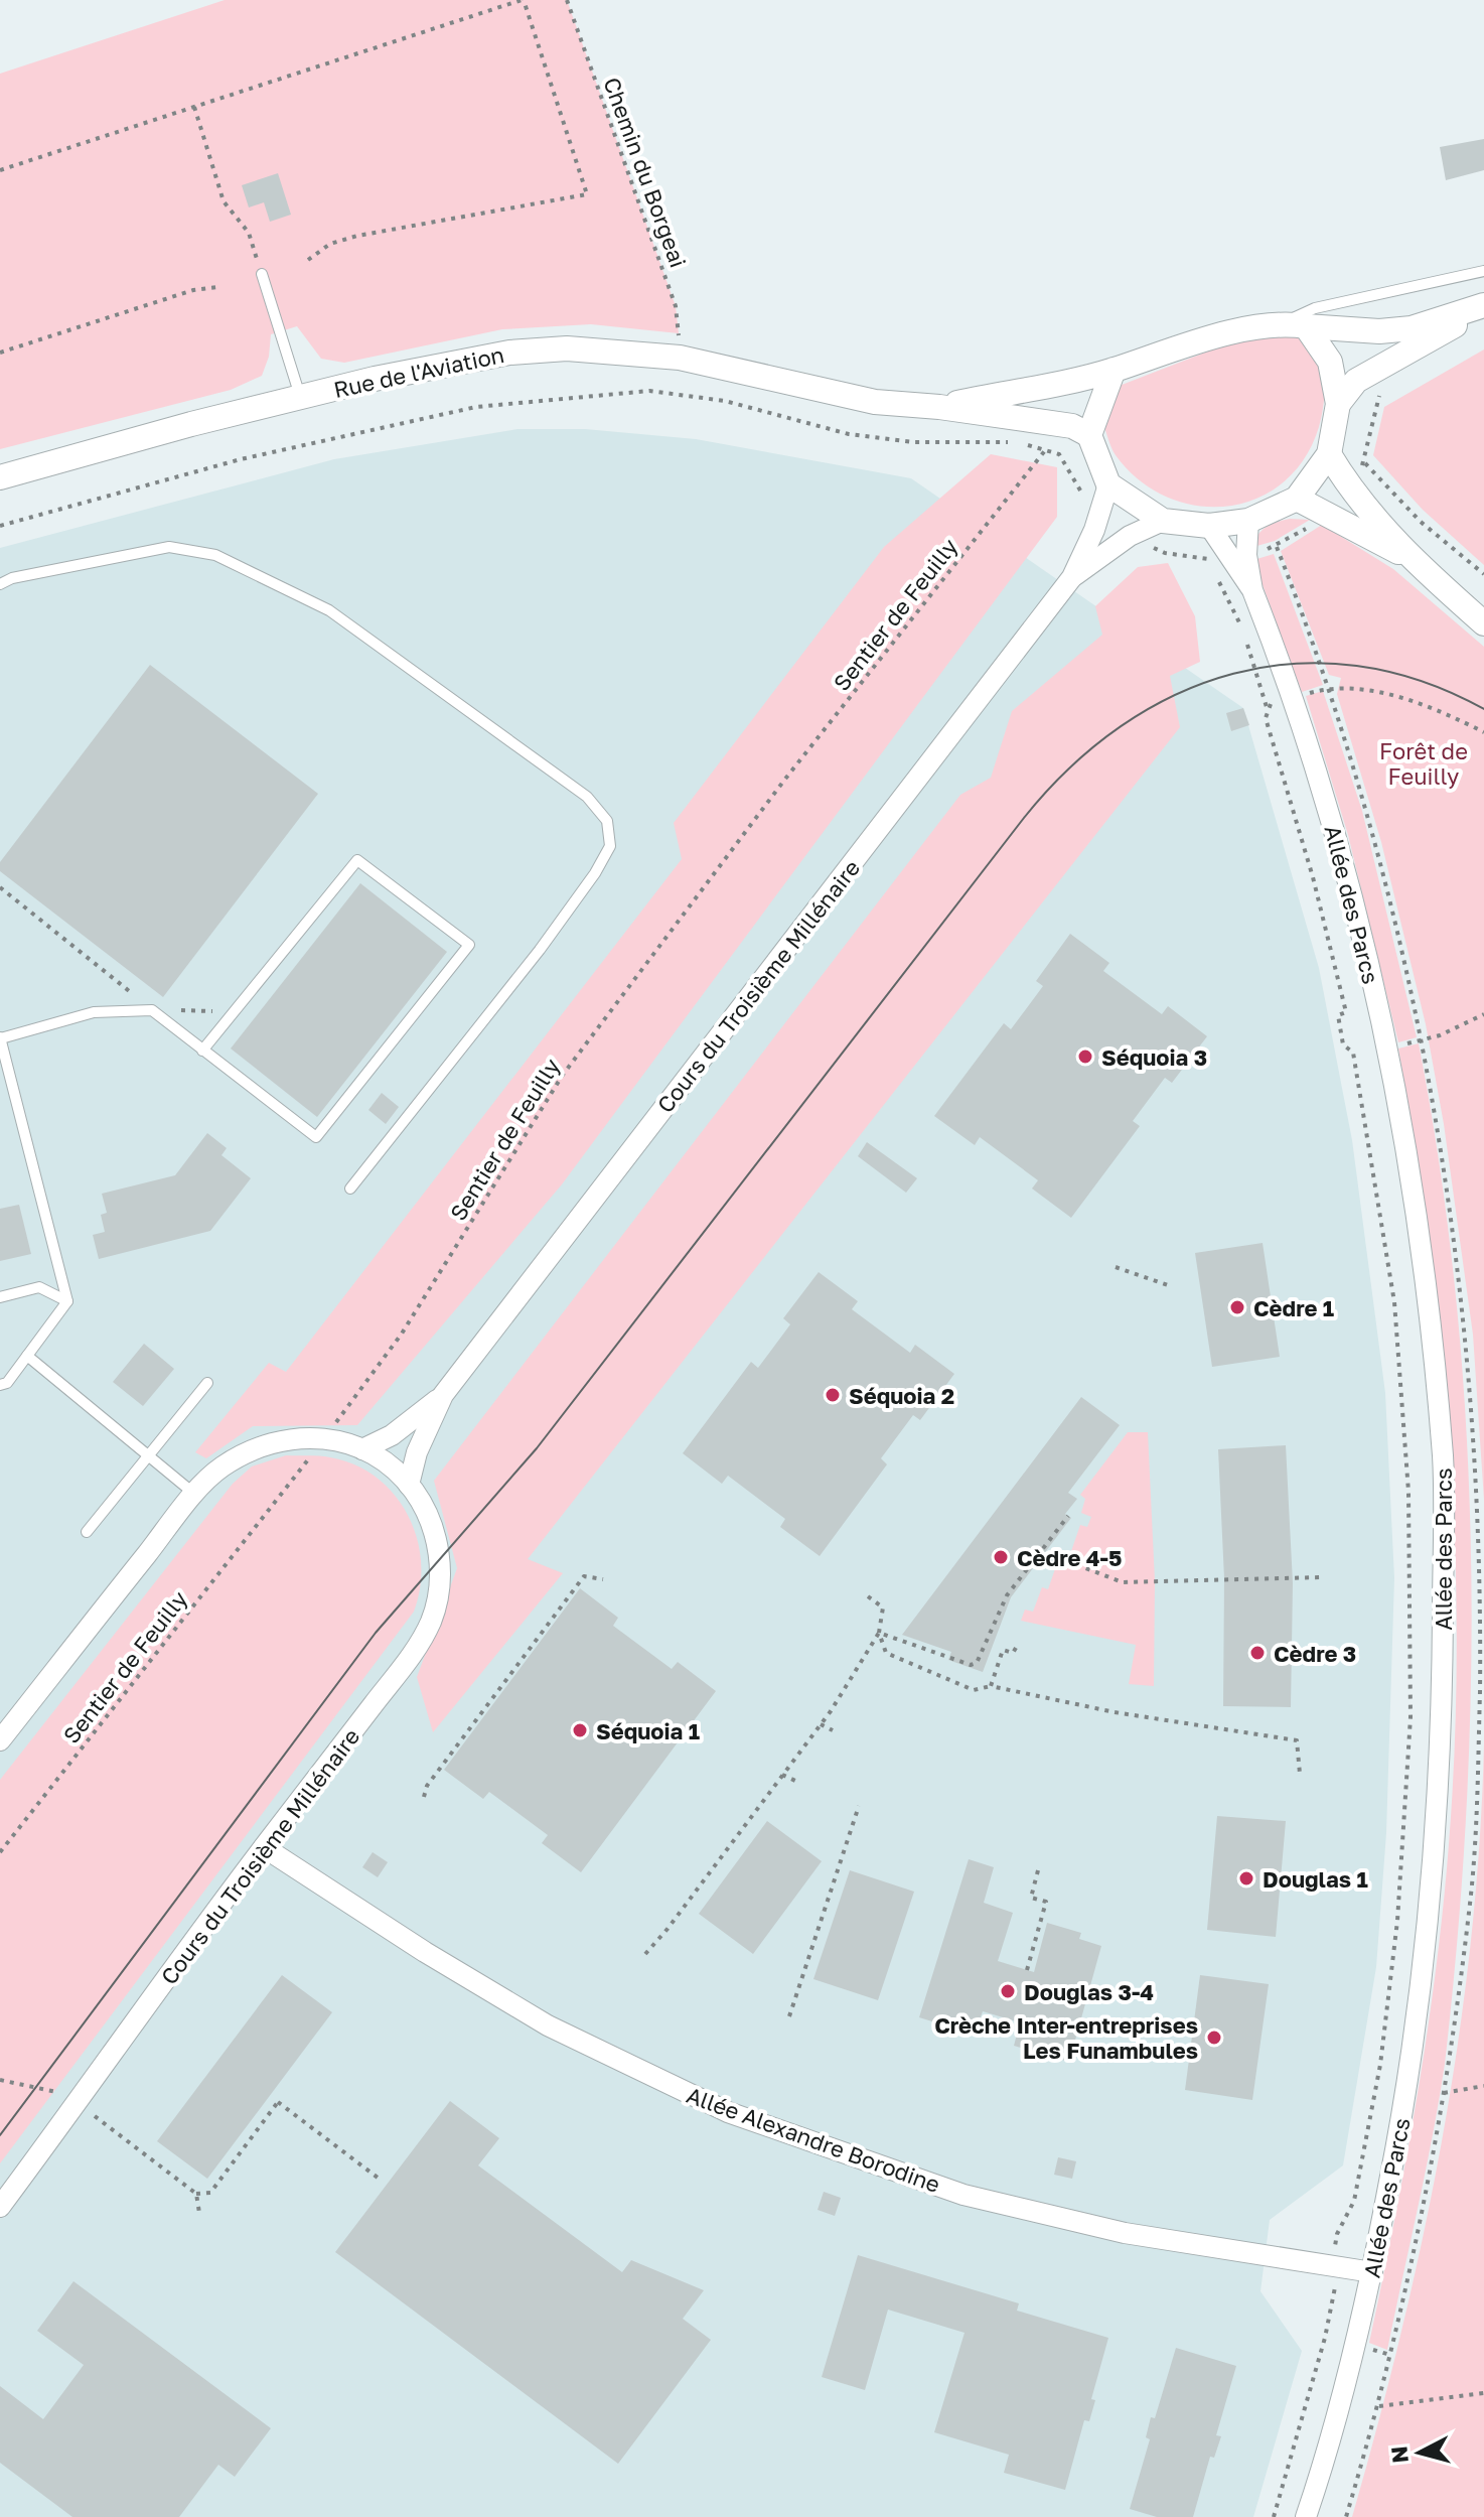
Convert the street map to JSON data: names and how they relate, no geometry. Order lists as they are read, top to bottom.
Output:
{
  "streets": {
    "street": [
      "Rue de l'Aviation",
      "Allée des Parcs",
      "Cours du Troisième Millénaire",
      "Allée Alexandre Borodine"
    ],
    "path": ["Chemin du Borgeai", "Sentier de Feuilly"]
  },
  "crossings": [
    ["Chemin du Borgeai", "Rue de l'Aviation"],
    ["Rue de l'Aviation", "Allée des Parcs"],
    ["Rue de l'Aviation", "Cours du Troisième Millénaire"],
    ["Sentier de Feuilly", "Cours du Troisième Millénaire"],
    ["Allée des Parcs", "Cours du Troisième Millénaire"],
    ["Allée des Parcs", "Allée Alexandre Borodine"],
    ["Cours du Troisième Millénaire", "Allée Alexandre Borodine"]
  ],
  "parks": ["Forêt de Feuilly"],
  "places": [
    "Séquoia 3",
    "Cèdre 1",
    "Séquoia 2",
    "Cèdre 4-5",
    "Cèdre 3",
    "Séquoia 1",
    "Douglas 1",
    "Douglas 3-4",
    "Crèche Inter-entreprises Les Funambules"
  ],
  "north": "left"
}
